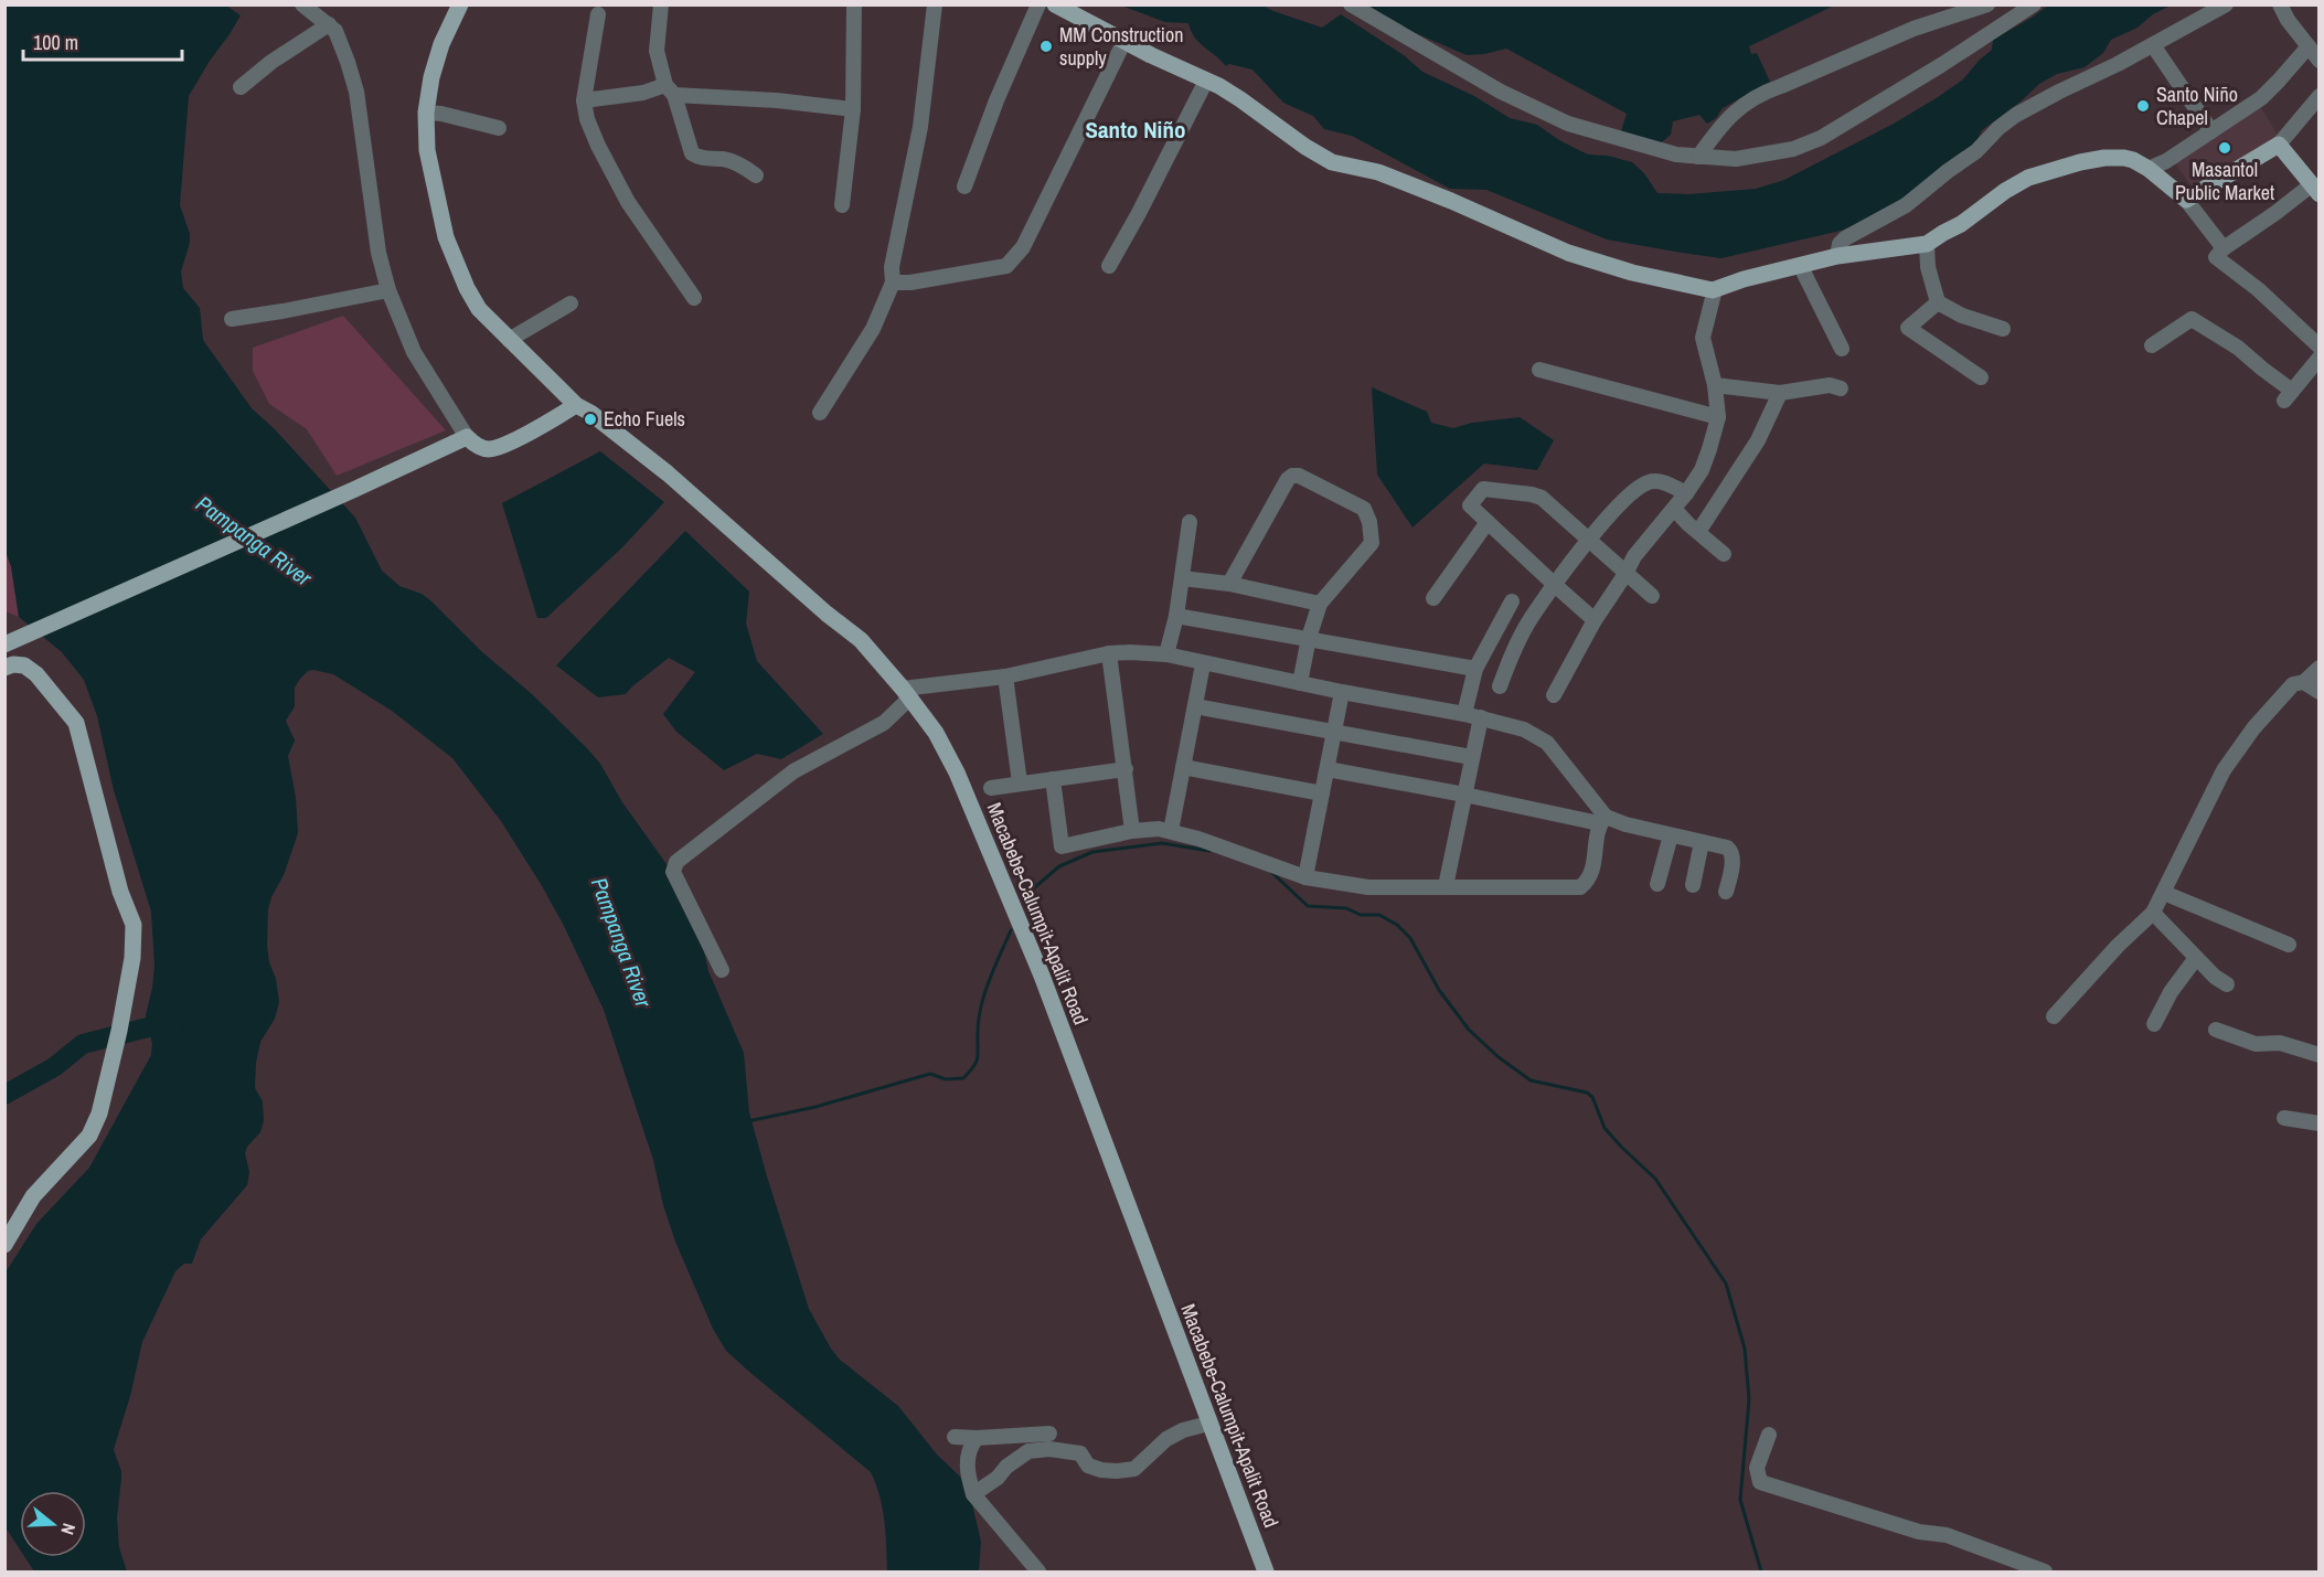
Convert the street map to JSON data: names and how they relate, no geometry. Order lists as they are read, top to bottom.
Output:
{
  "streets": {
    "main road": ["Macabebe-Calumpit-Apalit Road"]
  },
  "districts": ["Santo Niño"],
  "water": ["Pampanga River"],
  "places": [
    "MM Construction supply",
    "Santo Niño Chapel",
    "Masantol Public Market",
    "Echo Fuels"
  ],
  "scale_bar": "100 m",
  "north": "right"
}
